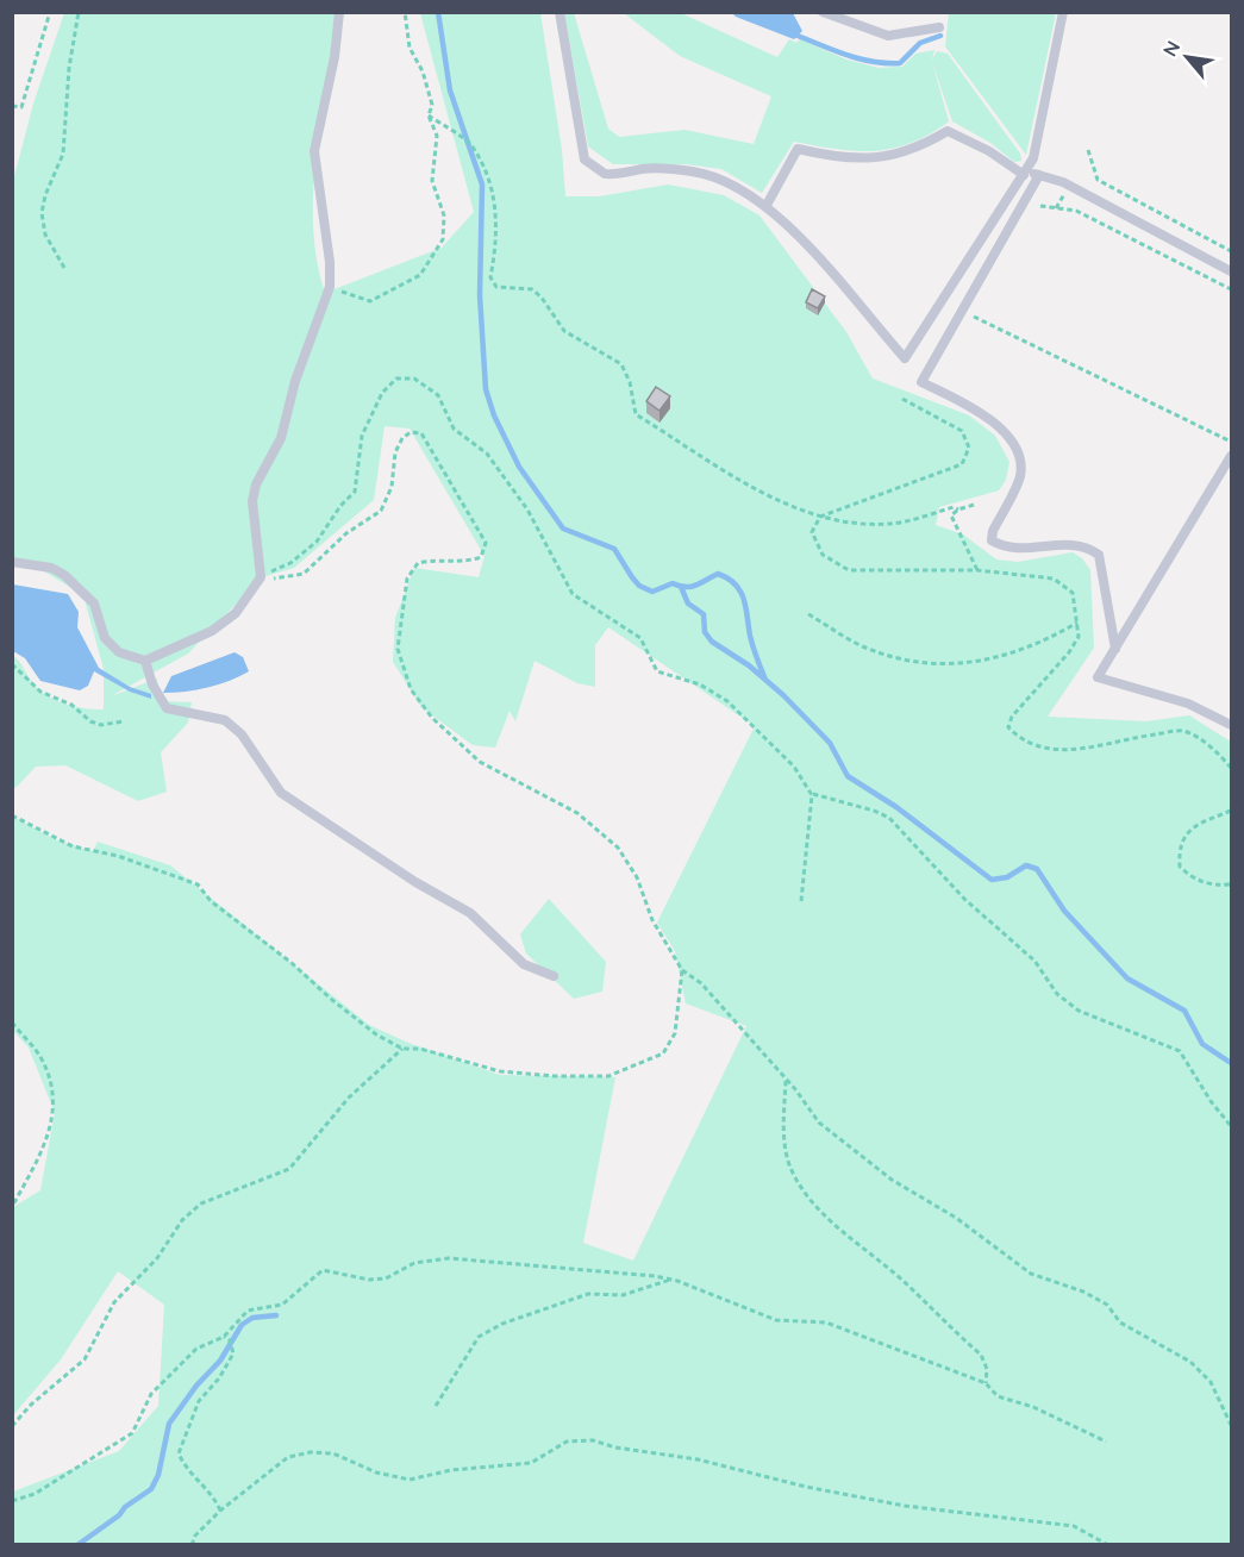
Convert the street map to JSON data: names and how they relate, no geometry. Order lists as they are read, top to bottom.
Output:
{
  "north": "top left"
}
